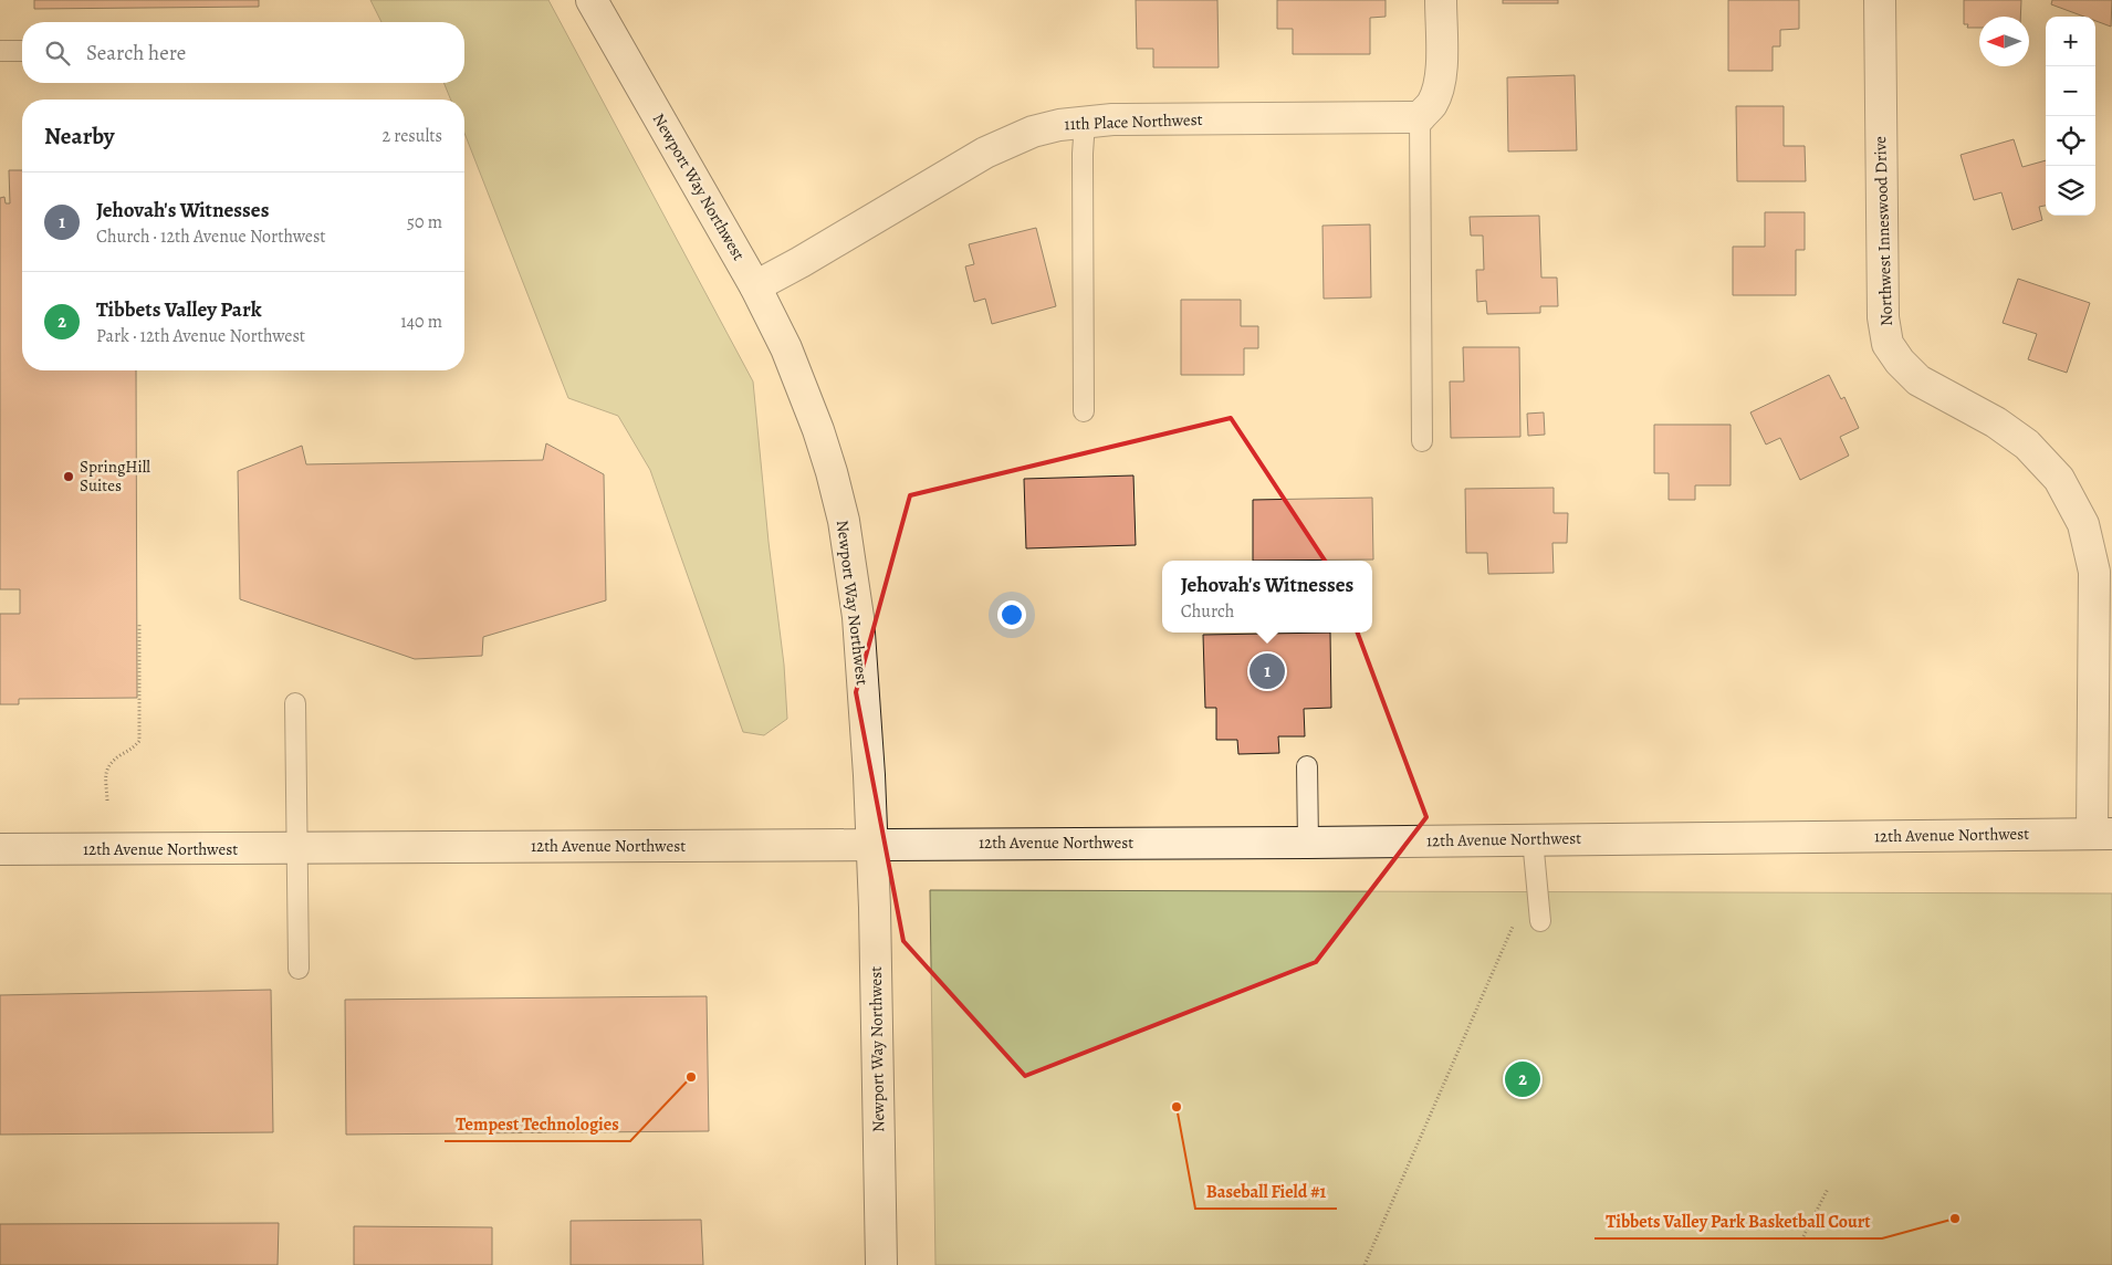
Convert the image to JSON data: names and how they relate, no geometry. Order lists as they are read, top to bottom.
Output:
{
  "streets": {
    "street": [
      "11th Place Northwest",
      "Newport Way Northwest",
      "Northwest Inneswood Drive",
      "12th Avenue Northwest"
    ]
  },
  "crossings": [
    ["11th Place Northwest", "Newport Way Northwest"],
    ["Newport Way Northwest", "12th Avenue Northwest"],
    ["Northwest Inneswood Drive", "12th Avenue Northwest"]
  ],
  "places": [
    "SpringHill Suites",
    "Tempest Technologies",
    "Baseball Field #1",
    "Tibbets Valley Park Basketball Court"
  ],
  "north": "left",
  "page": {
    "map_buttons": ["+", "−"],
    "search": "Search here",
    "heading": ["Nearby", "2 results"],
    "list": [
      {
        "mark": "1",
        "name": "Jehovah's Witnesses",
        "note": "Church · 12th Avenue Northwest",
        "value": "50 m"
      },
      {
        "mark": "2",
        "name": "Tibbets Valley Park",
        "note": "Park · 12th Avenue Northwest",
        "value": "140 m"
      }
    ],
    "popup": ["Jehovah's Witnesses", "Church"],
    "pins": ["1", "2"]
  }
}
